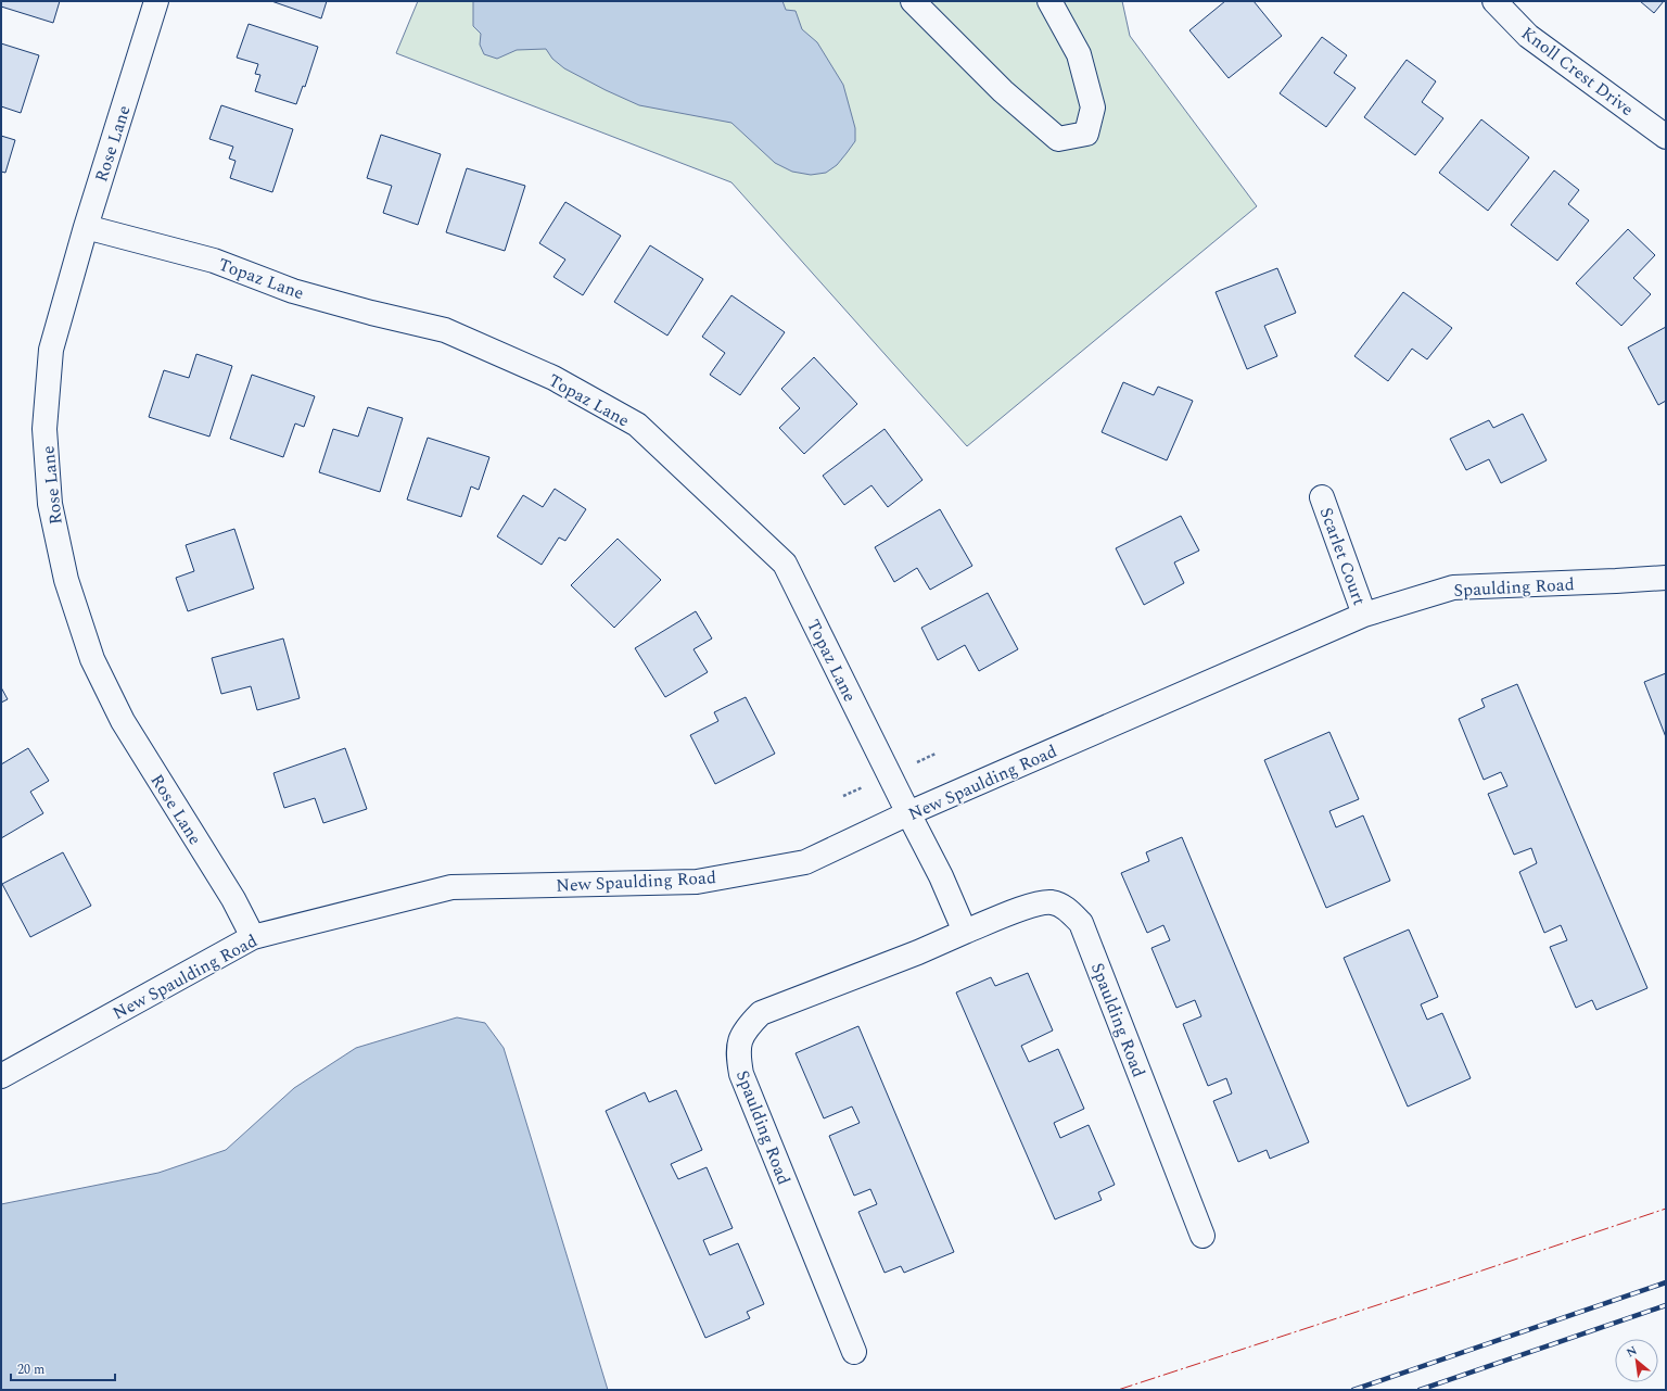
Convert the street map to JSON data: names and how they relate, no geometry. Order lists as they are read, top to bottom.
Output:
{
  "streets": {
    "street": [
      "Knoll Crest Drive",
      "Rose Lane",
      "Topaz Lane",
      "Scarlet Court",
      "Spaulding Road",
      "New Spaulding Road"
    ]
  },
  "crossings": [
    ["Rose Lane", "Topaz Lane"],
    ["Rose Lane", "New Spaulding Road"],
    ["Topaz Lane", "New Spaulding Road"],
    ["Scarlet Court", "Spaulding Road"],
    ["Scarlet Court", "New Spaulding Road"],
    ["Spaulding Road", "New Spaulding Road"]
  ],
  "scale_bar": "20 m",
  "north": "top left"
}
